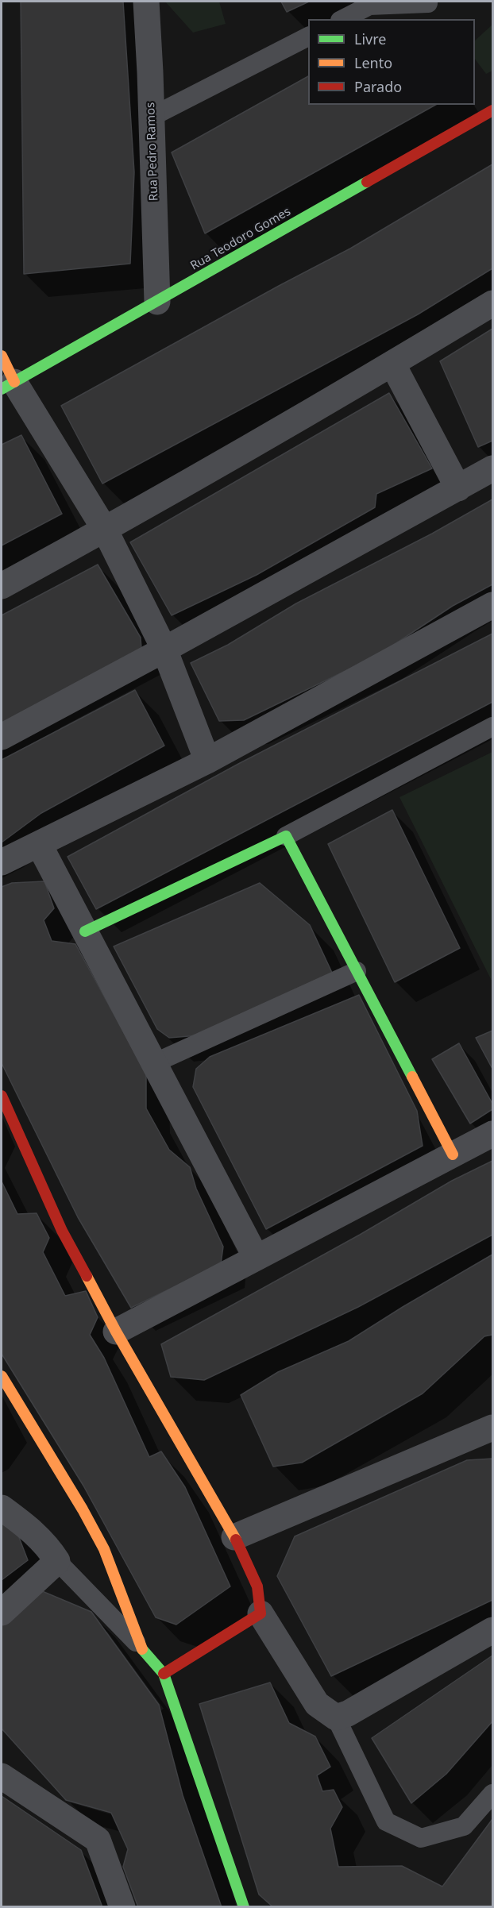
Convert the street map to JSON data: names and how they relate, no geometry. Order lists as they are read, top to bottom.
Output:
{
  "streets": {
    "street": ["Rua Pedro Ramos", "Rua Teodoro Gomes"]
  },
  "crossings": [
    ["Rua Pedro Ramos", "Rua Teodoro Gomes"]
  ],
  "legend": ["Livre", "Lento", "Parado"]
}
